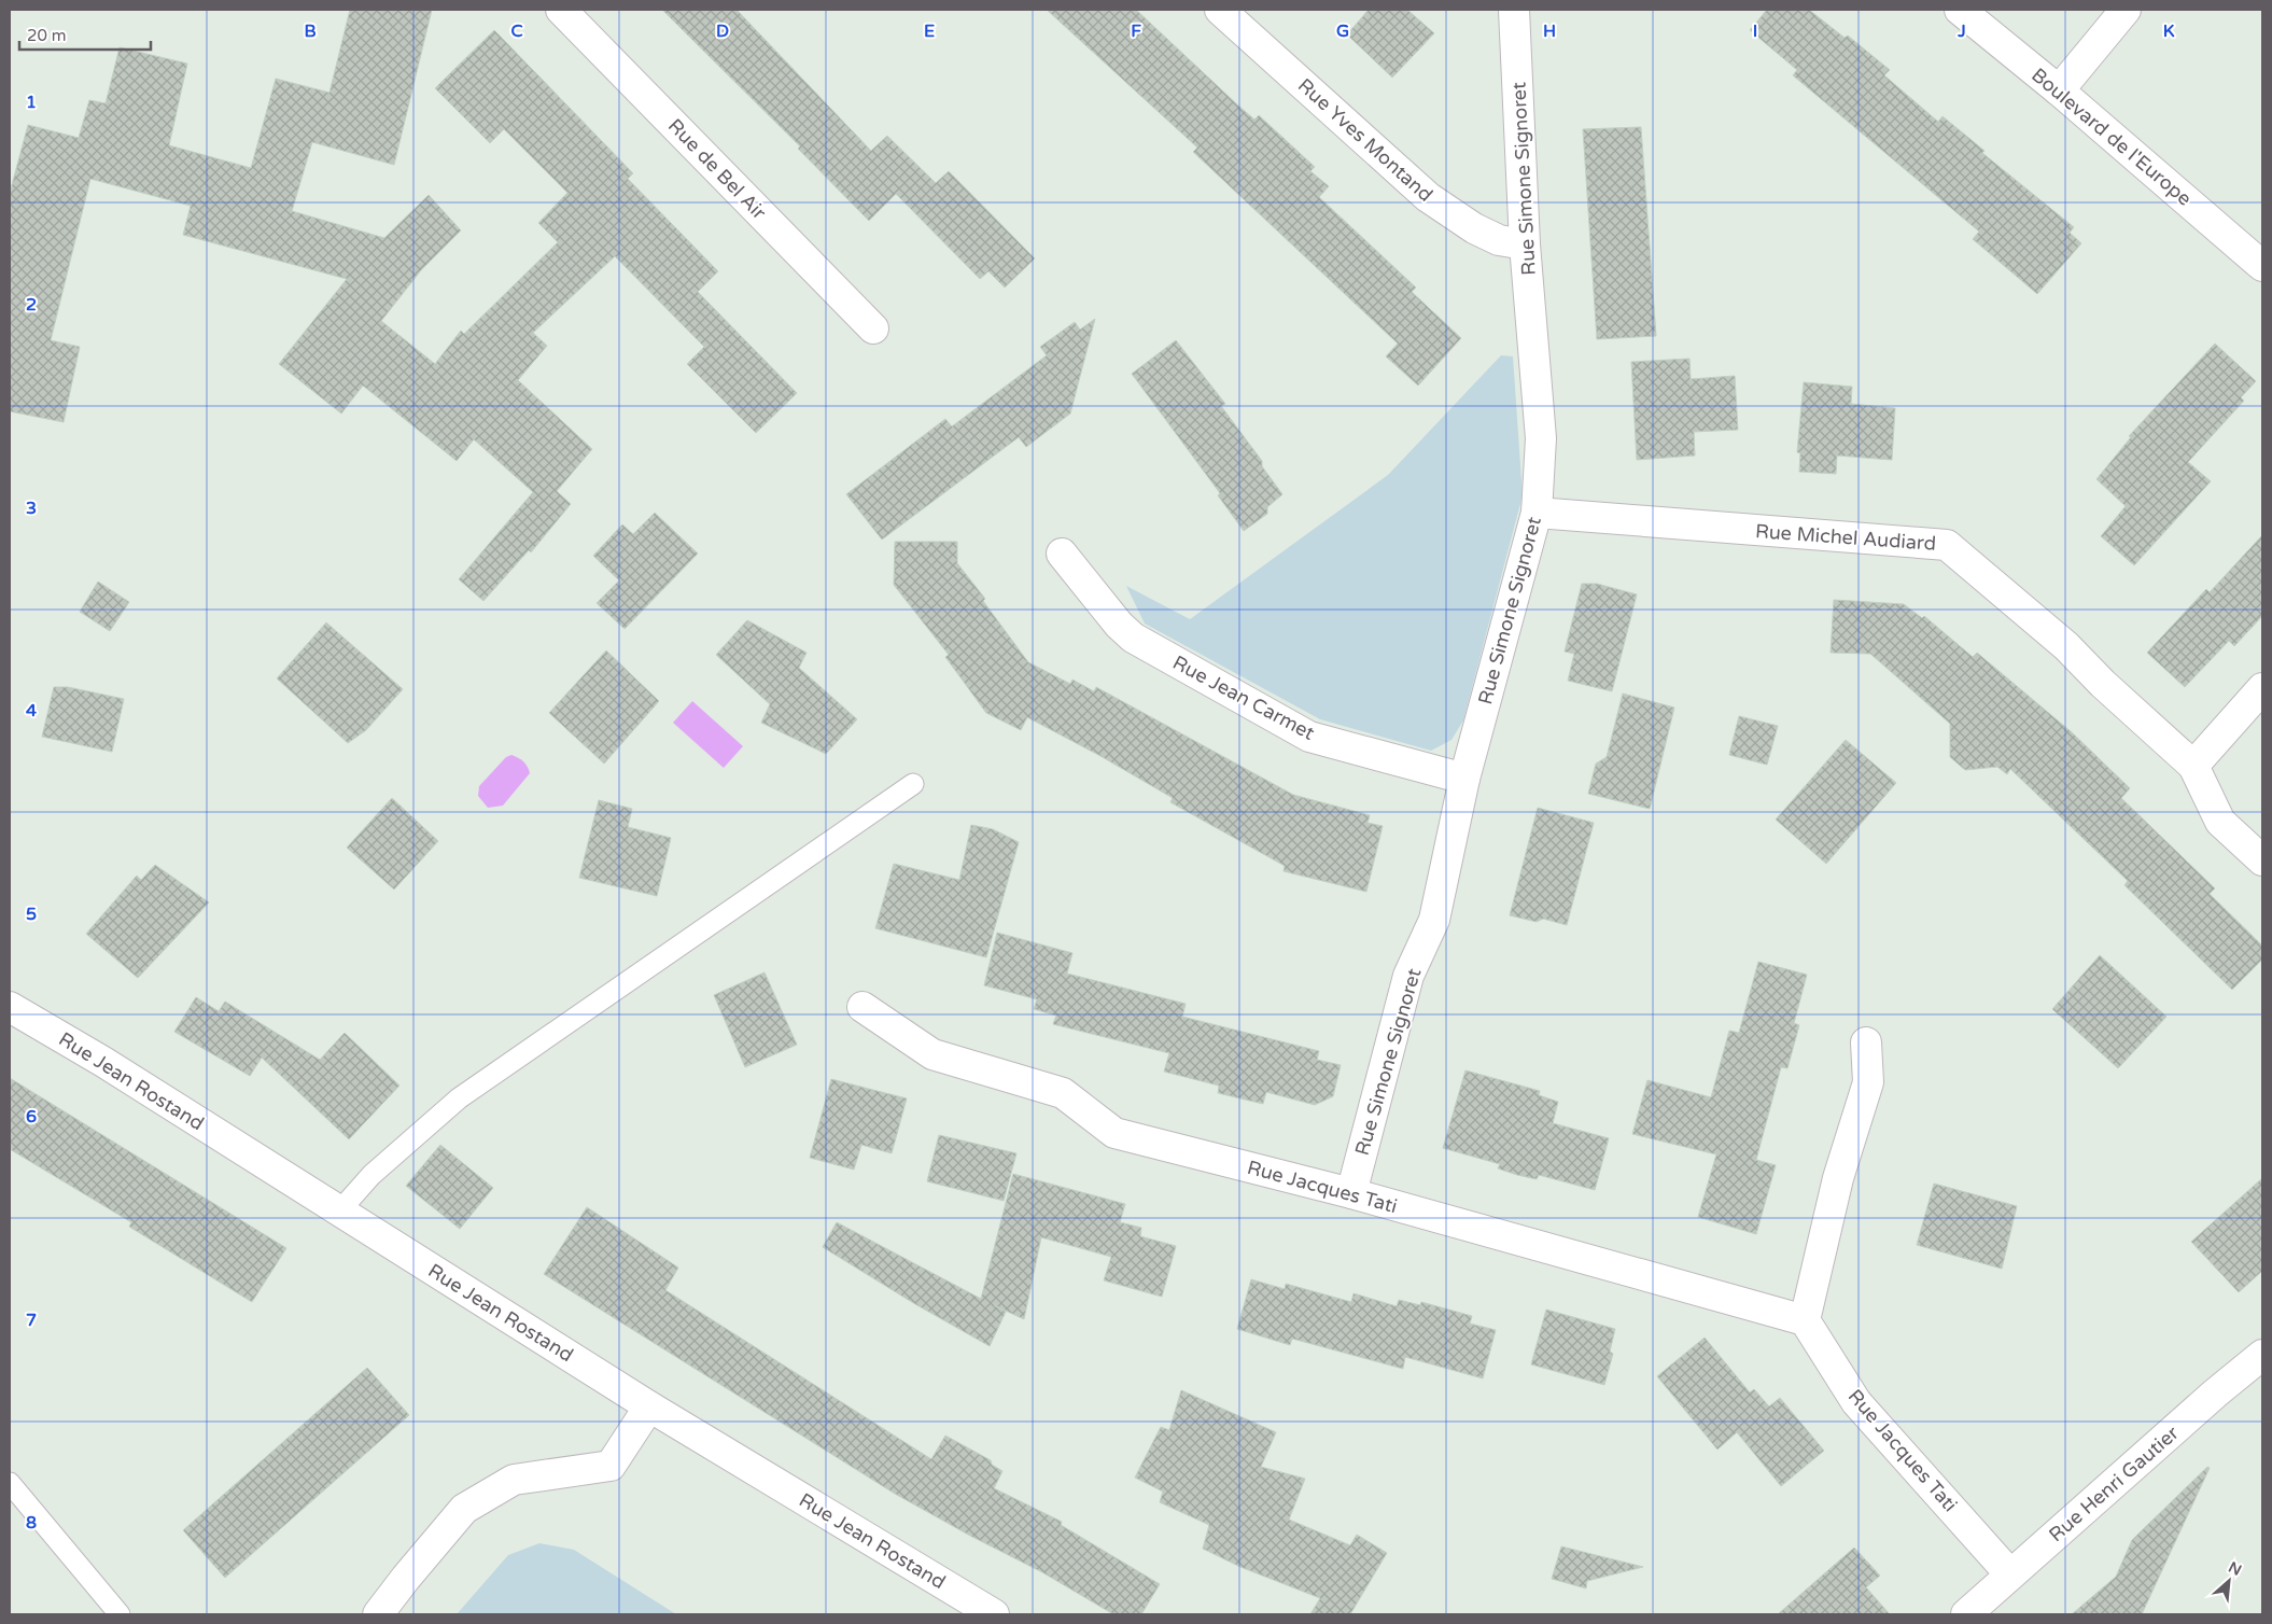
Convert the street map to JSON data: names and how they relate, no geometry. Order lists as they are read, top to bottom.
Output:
{
  "streets": {
    "street": [
      "Boulevard de l'Europe",
      "Rue Yves Montand",
      "Rue de Bel Air",
      "Rue Simone Signoret",
      "Rue Michel Audiard",
      "Rue Jean Carmet",
      "Rue Jean Rostand",
      "Rue Jacques Tati",
      "Rue Henri Gautier"
    ]
  },
  "crossings": [
    ["Rue Yves Montand", "Rue Simone Signoret"],
    ["Rue Simone Signoret", "Rue Michel Audiard"],
    ["Rue Simone Signoret", "Rue Jean Carmet"],
    ["Rue Simone Signoret", "Rue Jacques Tati"],
    ["Rue Jacques Tati", "Rue Henri Gautier"]
  ],
  "scale_bar": "20 m",
  "north": "top right",
  "grid": {
    "columns": [
      "B",
      "C",
      "D",
      "E",
      "F",
      "G",
      "H",
      "I",
      "J",
      "K"
    ],
    "rows": [
      "1",
      "2",
      "3",
      "4",
      "5",
      "6",
      "7",
      "8"
    ]
  }
}
